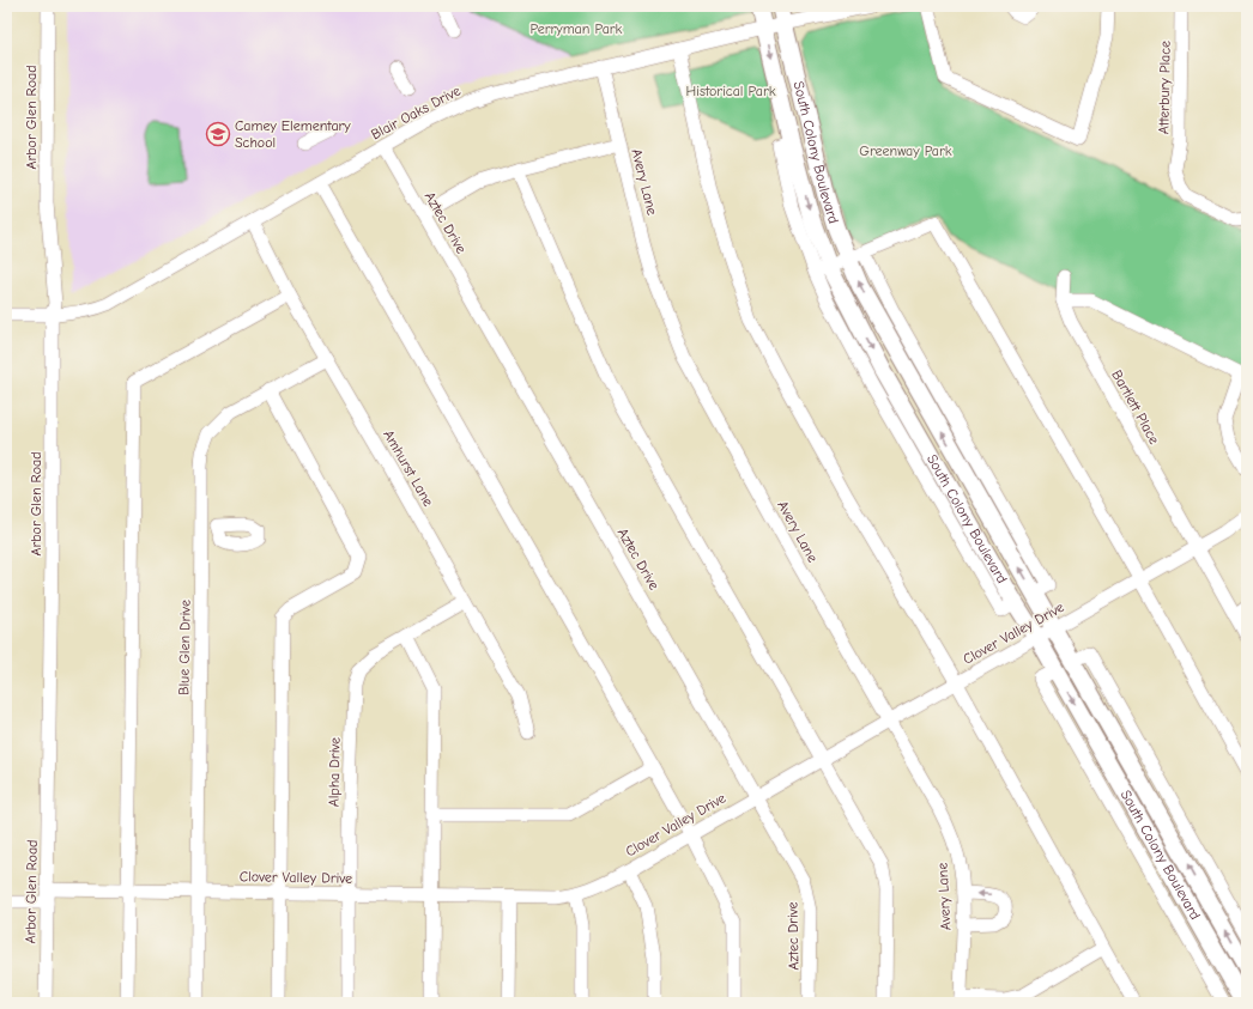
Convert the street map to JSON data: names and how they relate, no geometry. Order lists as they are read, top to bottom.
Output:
{
  "streets": {
    "main road": ["South Colony Boulevard"],
    "street": [
      "Atterbury Place",
      "Blair Oaks Drive",
      "Arbor Glen Road",
      "Avery Lane",
      "Aztec Drive",
      "Bartlett Place",
      "Amhurst Lane",
      "Clover Valley Drive",
      "Blue Glen Drive",
      "Alpha Drive"
    ]
  },
  "crossings": [
    ["Blair Oaks Drive", "Arbor Glen Road"],
    ["Blair Oaks Drive", "South Colony Boulevard"],
    ["Blair Oaks Drive", "Avery Lane"],
    ["Blair Oaks Drive", "Aztec Drive"],
    ["Blair Oaks Drive", "Amhurst Lane"],
    ["Arbor Glen Road", "Clover Valley Drive"],
    ["South Colony Boulevard", "Clover Valley Drive"],
    ["Avery Lane", "Clover Valley Drive"],
    ["Aztec Drive", "Clover Valley Drive"],
    ["Bartlett Place", "Clover Valley Drive"],
    ["Amhurst Lane", "Blue Glen Drive"],
    ["Amhurst Lane", "Alpha Drive"],
    ["Clover Valley Drive", "Blue Glen Drive"],
    ["Clover Valley Drive", "Alpha Drive"]
  ],
  "parks": ["Perryman Park", "Historical Park", "Greenway Park"],
  "places": {
    "school or university": ["Camey Elementary School"]
  }
}
